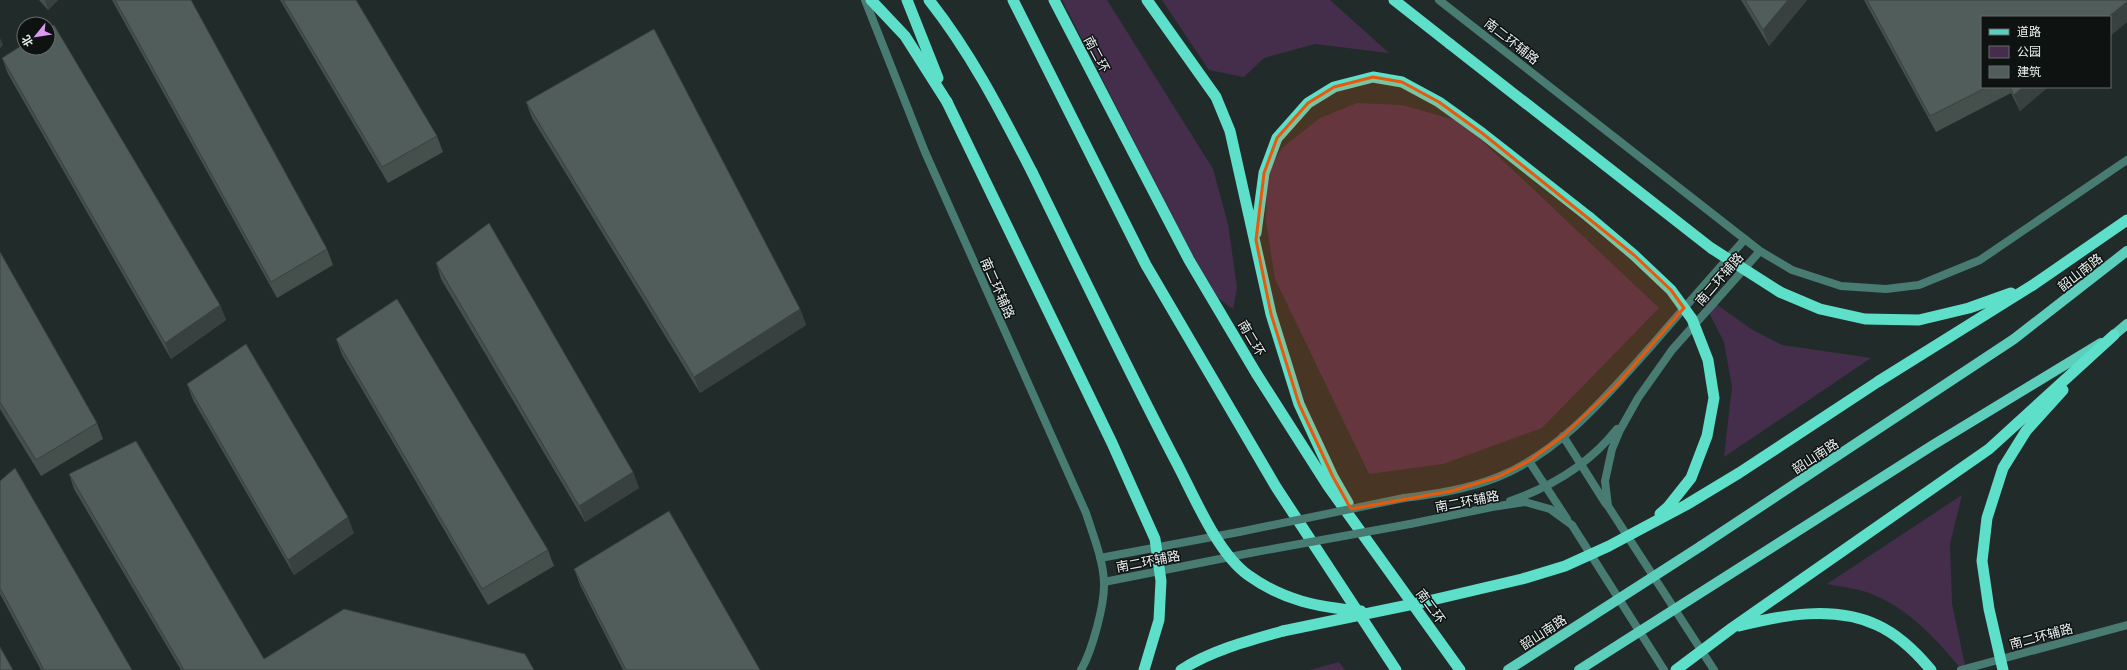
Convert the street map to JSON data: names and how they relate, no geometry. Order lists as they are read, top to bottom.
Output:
{
  "streets": {
    "highway": ["南二环"],
    "main road": ["韶山南路"],
    "street": ["南二环辅路"]
  },
  "legend": ["道路", "公园", "建筑"],
  "north": "bottom left"
}
